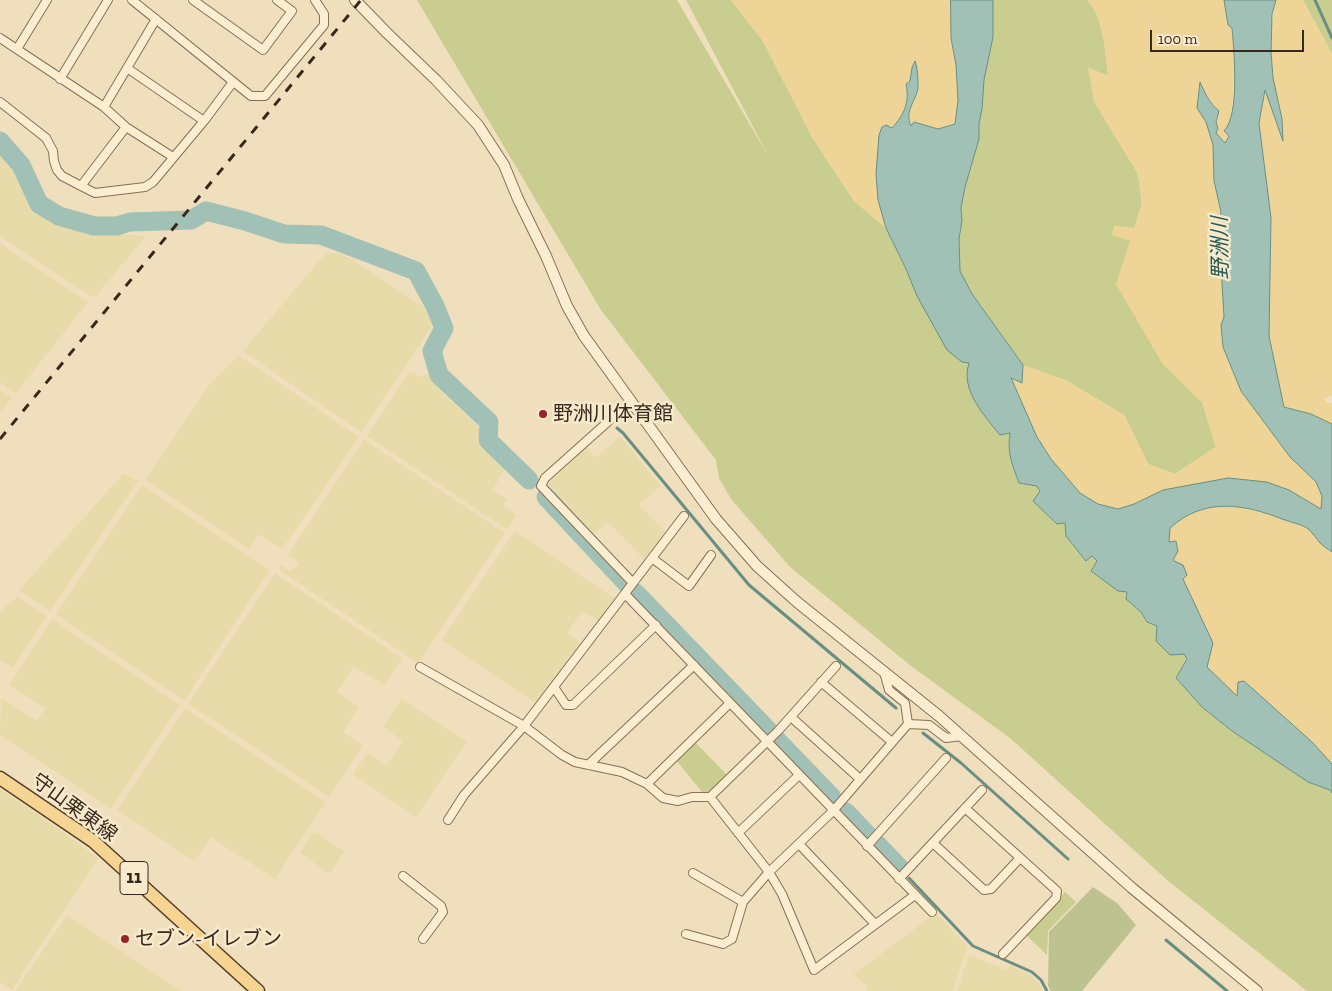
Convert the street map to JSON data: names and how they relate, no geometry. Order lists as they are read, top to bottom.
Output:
{
  "streets": {
    "main road": ["守山栗東線", "11"]
  },
  "water": ["野洲川"],
  "places": ["野洲川体育館", "セブン-イレブン"],
  "scale_bar": "100 m"
}
